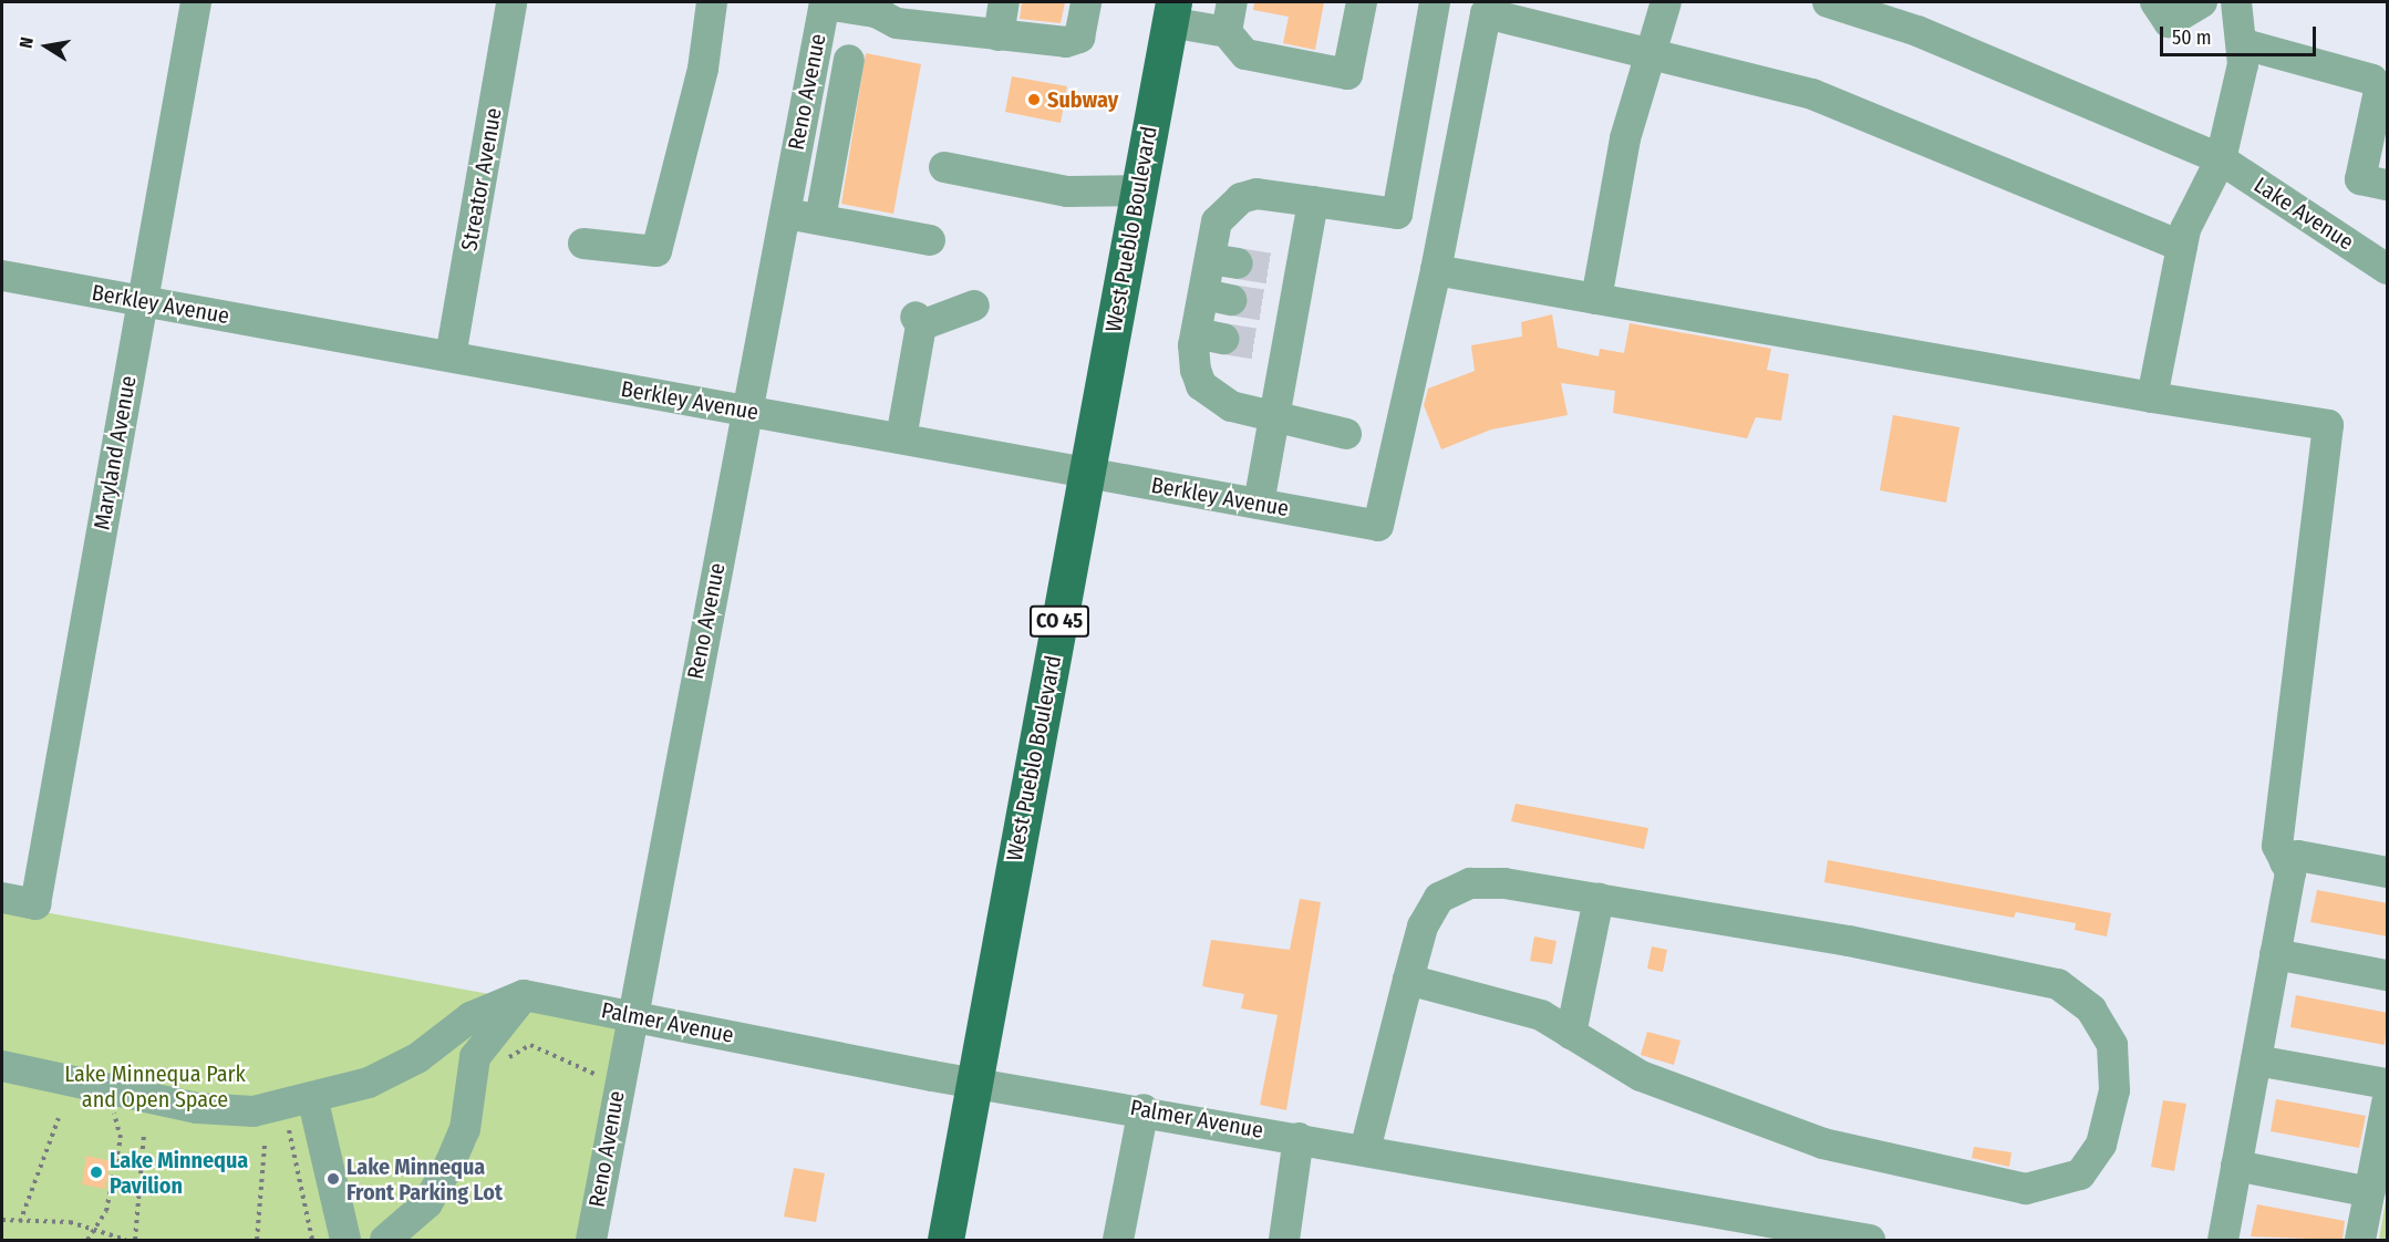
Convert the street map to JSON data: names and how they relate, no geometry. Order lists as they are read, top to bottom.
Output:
{
  "streets": {
    "main road": ["West Pueblo Boulevard", "CO 45"],
    "street": [
      "Reno Avenue",
      "Streator Avenue",
      "Lake Avenue",
      "Berkley Avenue",
      "Maryland Avenue",
      "Palmer Avenue"
    ]
  },
  "crossings": [
    ["Reno Avenue", "Berkley Avenue"],
    ["Reno Avenue", "Palmer Avenue"],
    ["Streator Avenue", "Berkley Avenue"],
    ["West Pueblo Boulevard", "Berkley Avenue"],
    ["West Pueblo Boulevard", "Palmer Avenue"],
    ["Berkley Avenue", "Maryland Avenue"]
  ],
  "parks": ["Lake Minnequa Park and Open Space"],
  "places": ["Subway", "Lake Minnequa Pavilion", "Lake Minnequa Front Parking Lot"],
  "scale_bar": "50 m",
  "north": "left"
}
